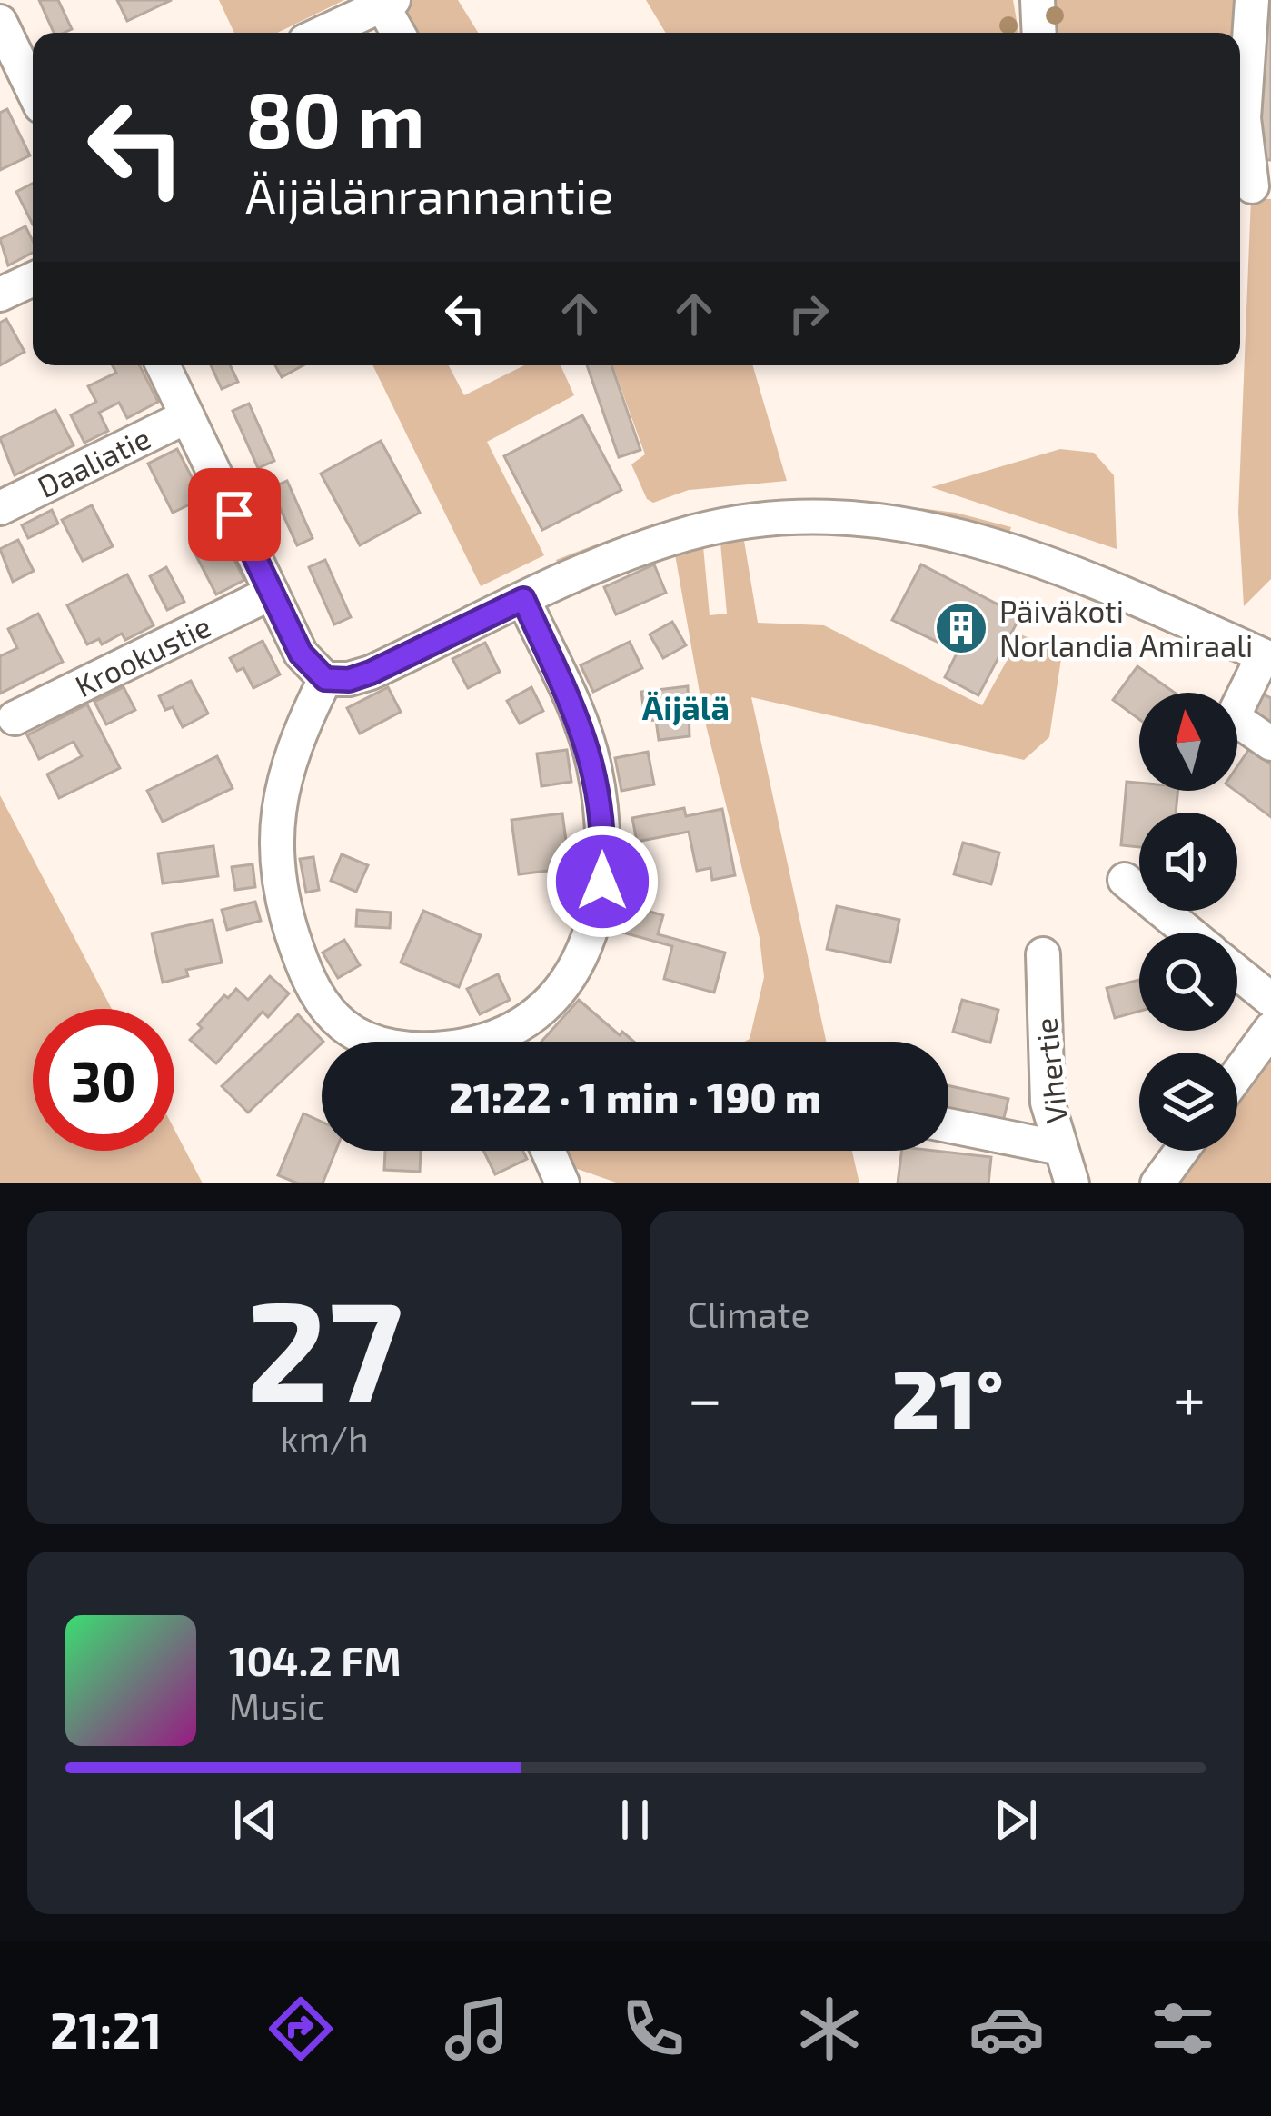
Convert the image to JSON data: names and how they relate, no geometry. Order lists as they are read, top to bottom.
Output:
{
  "streets": {
    "street": ["Daaliatie", "Krookustie", "Vihertie"]
  },
  "districts": ["Äijälä"],
  "places": {
    "building": ["Päiväkoti Norlandia Amiraali"]
  },
  "north": "top",
  "page": {
    "turn": ["80 m", "Äijälänrannantie"],
    "limit": "30",
    "trip": "21:22 · 1 min · 190 m",
    "tile": [
      ["27", "km/h"],
      "Climate"
    ],
    "heat": ["−", "21°", "+"],
    "song": ["104.2 FM", "Music"],
    "tabs": "21:21"
  }
}
